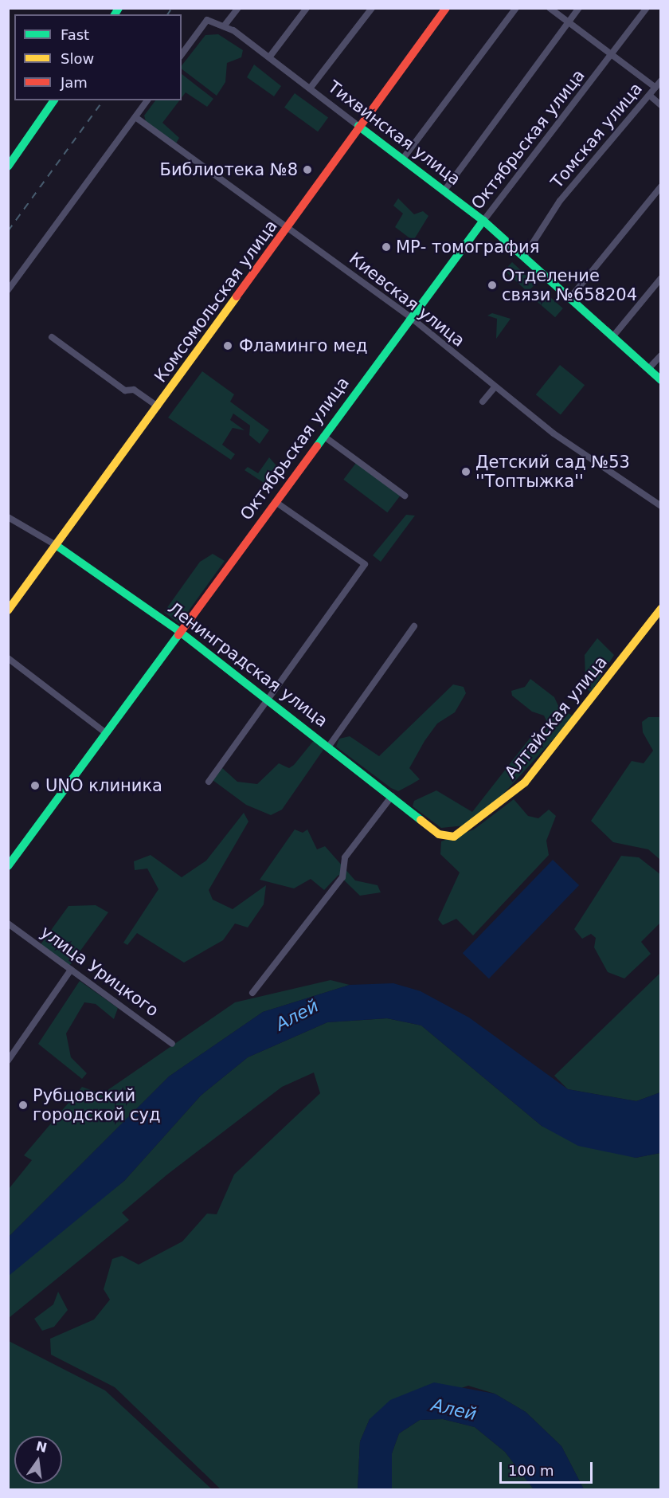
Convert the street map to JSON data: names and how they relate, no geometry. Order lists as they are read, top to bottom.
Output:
{
  "streets": {
    "main road": [
      "Тихвинская улица",
      "Октябрьская улица",
      "Комсомольская улица",
      "Ленинградская улица",
      "Алтайская улица"
    ],
    "street": ["Томская улица", "Киевская улица", "улица Урицкого"]
  },
  "crossings": [
    ["Тихвинская улица", "Томская улица"],
    ["Тихвинская улица", "Октябрьская улица"],
    ["Тихвинская улица", "Комсомольская улица"],
    ["Октябрьская улица", "Киевская улица"],
    ["Октябрьская улица", "Ленинградская улица"],
    ["Киевская улица", "Комсомольская улица"],
    ["Комсомольская улица", "Ленинградская улица"],
    ["Ленинградская улица", "Алтайская улица"]
  ],
  "water": ["Алей"],
  "places": [
    "Библиотека №8",
    "МР- томография",
    "Отделение связи №658204",
    "Фламинго мед",
    "Детский сад №53 ''Топтыжка''",
    "UNO клиника",
    "Рубцовский городской суд"
  ],
  "legend": ["Fast", "Slow", "Jam"],
  "scale_bar": "100 m",
  "north": "top"
}
